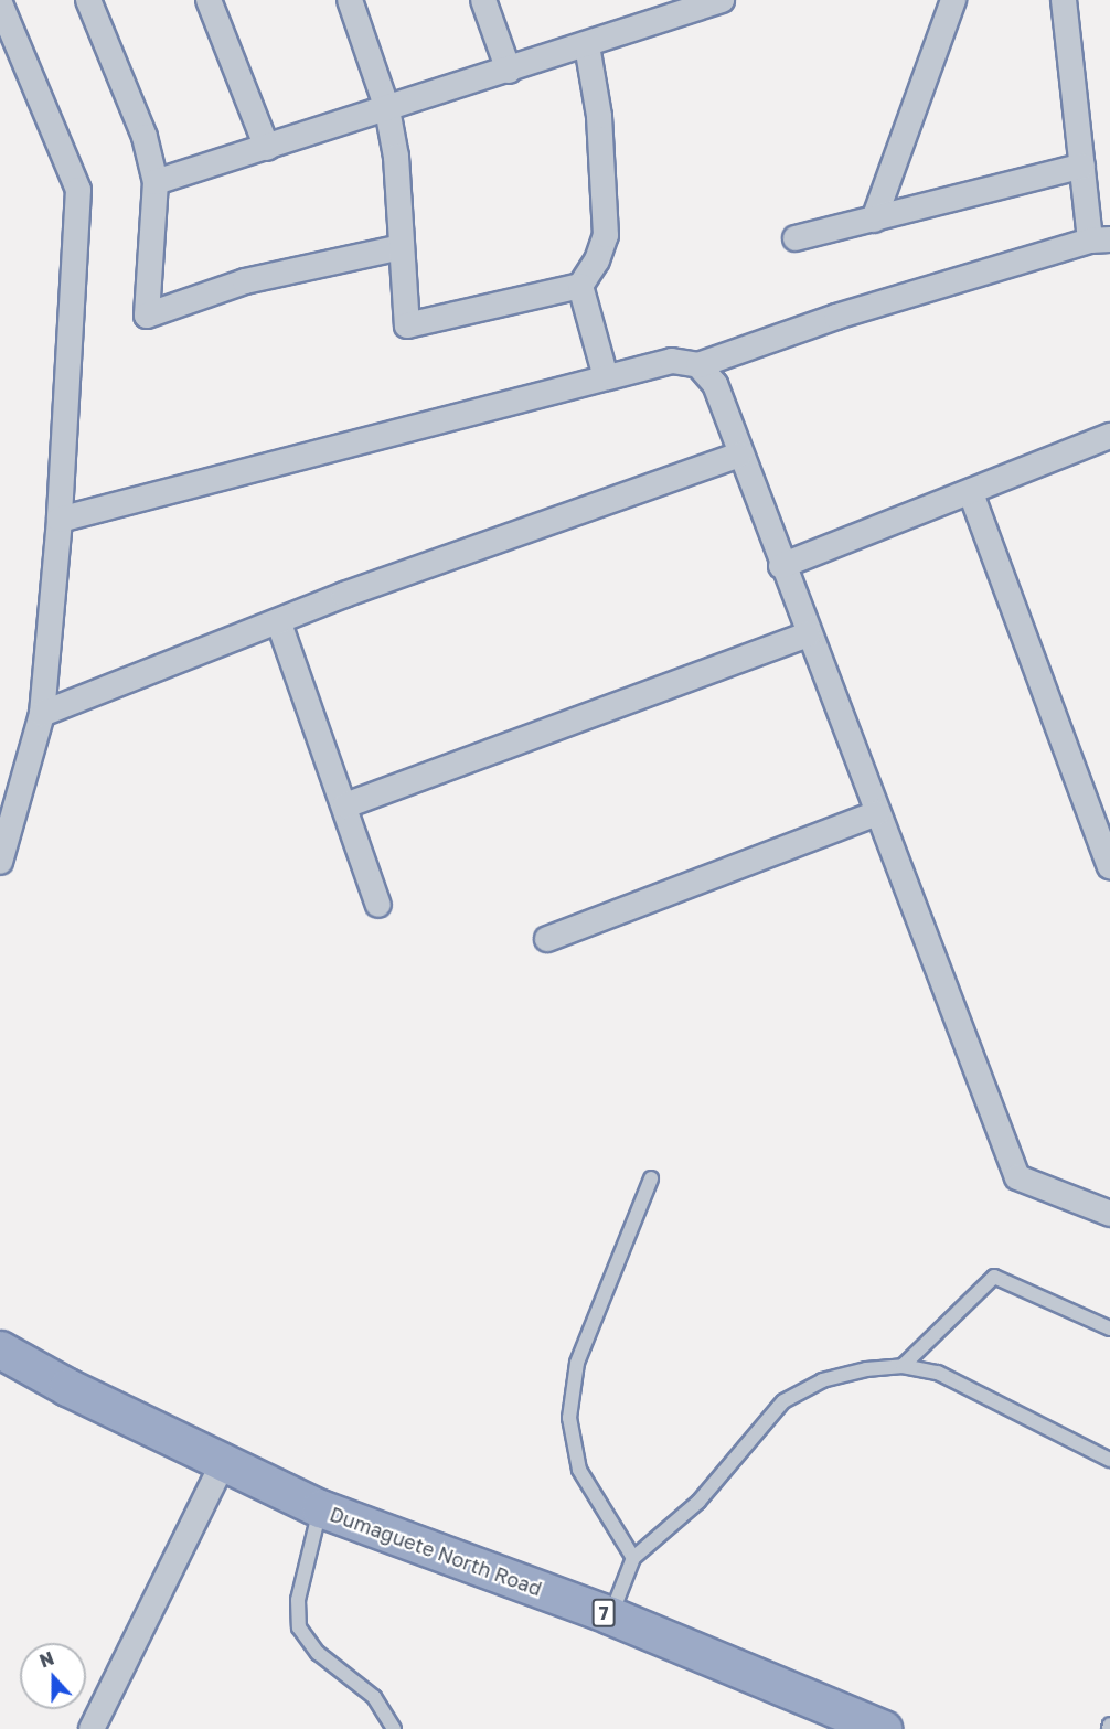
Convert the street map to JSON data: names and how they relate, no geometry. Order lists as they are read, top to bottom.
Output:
{
  "streets": {
    "highway": ["Dumaguete North Road", "7"]
  },
  "north": "top"
}
